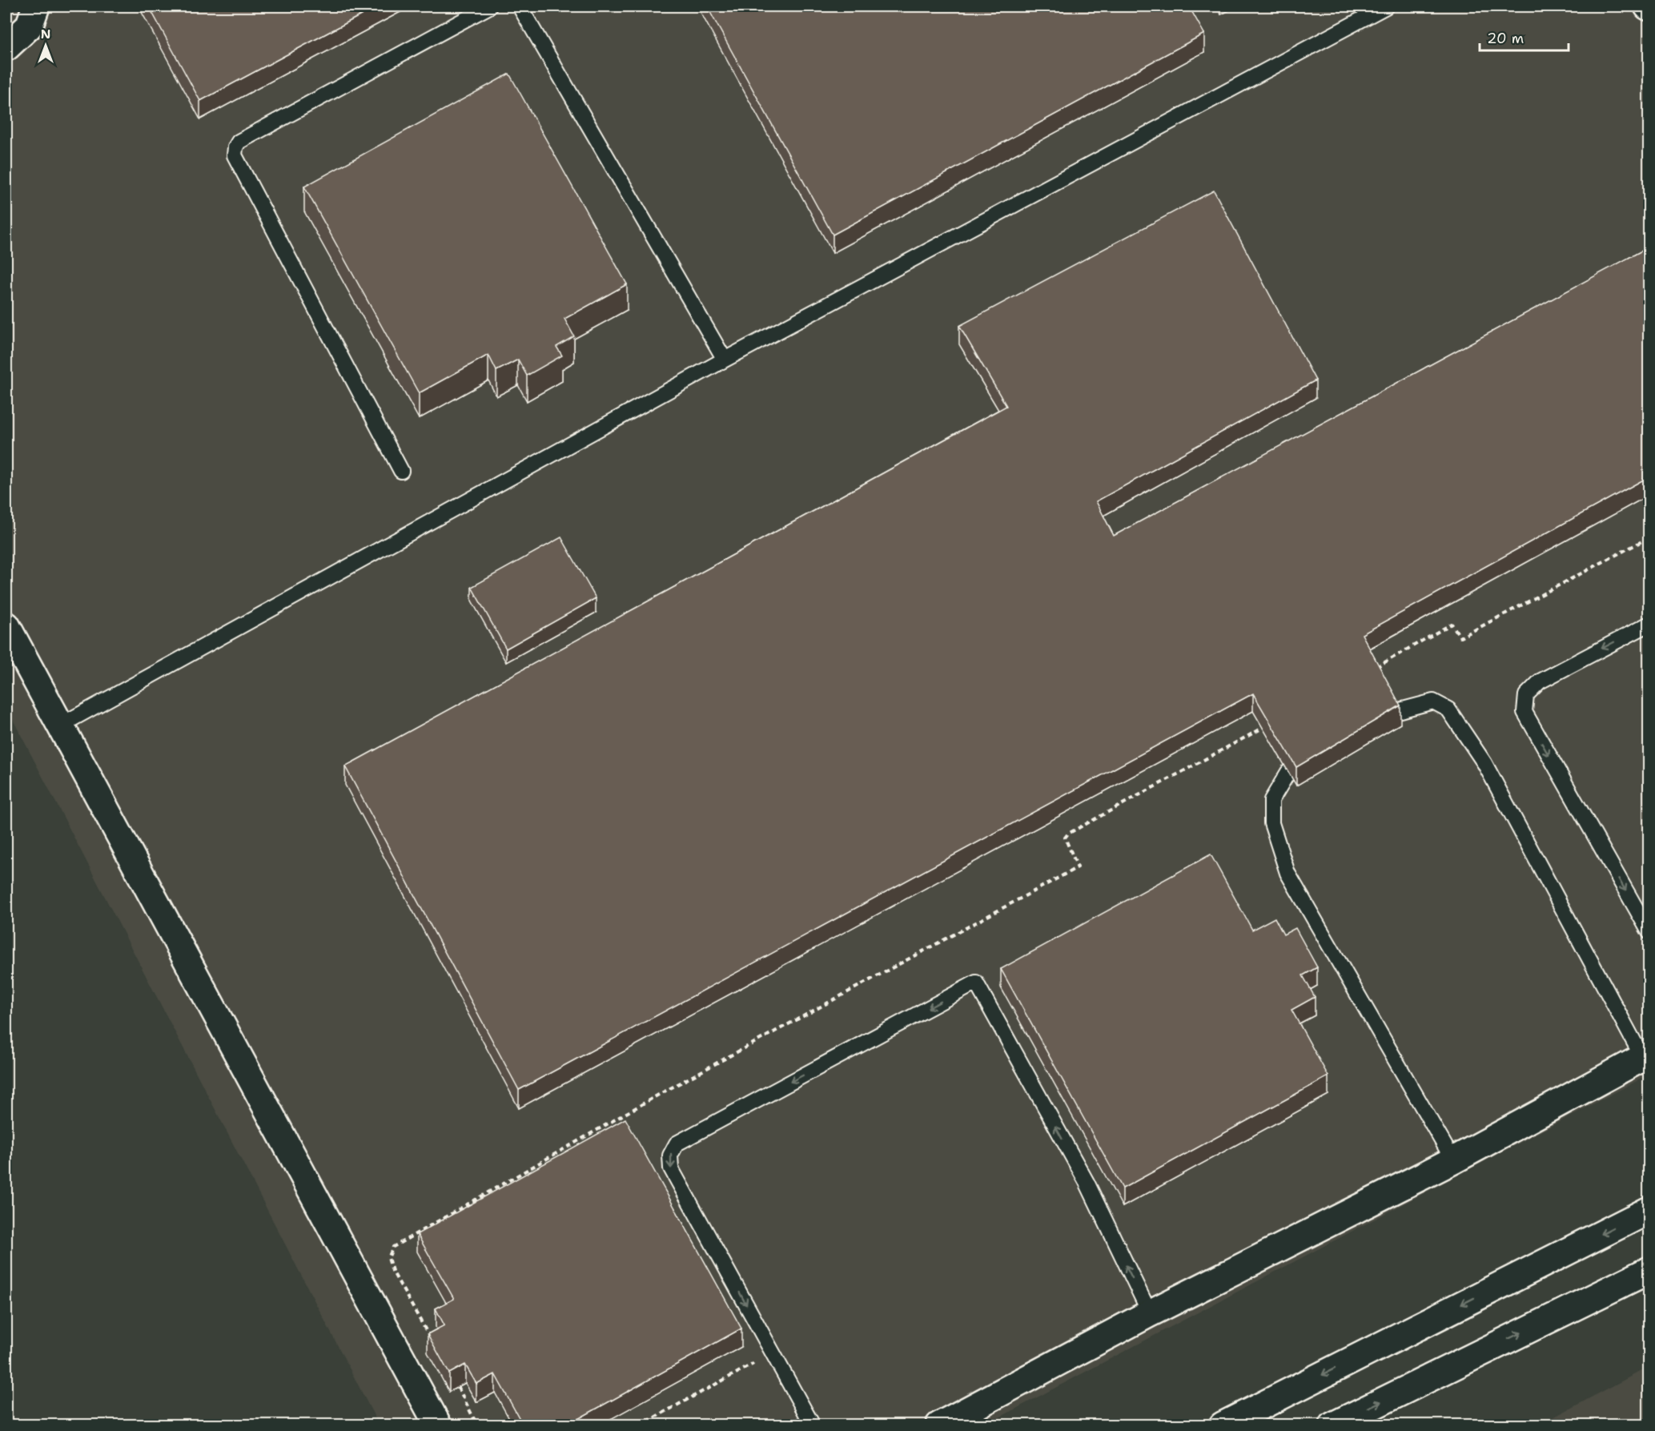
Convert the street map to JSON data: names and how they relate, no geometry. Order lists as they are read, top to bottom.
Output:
{
  "scale_bar": "20 m",
  "north": "top"
}
